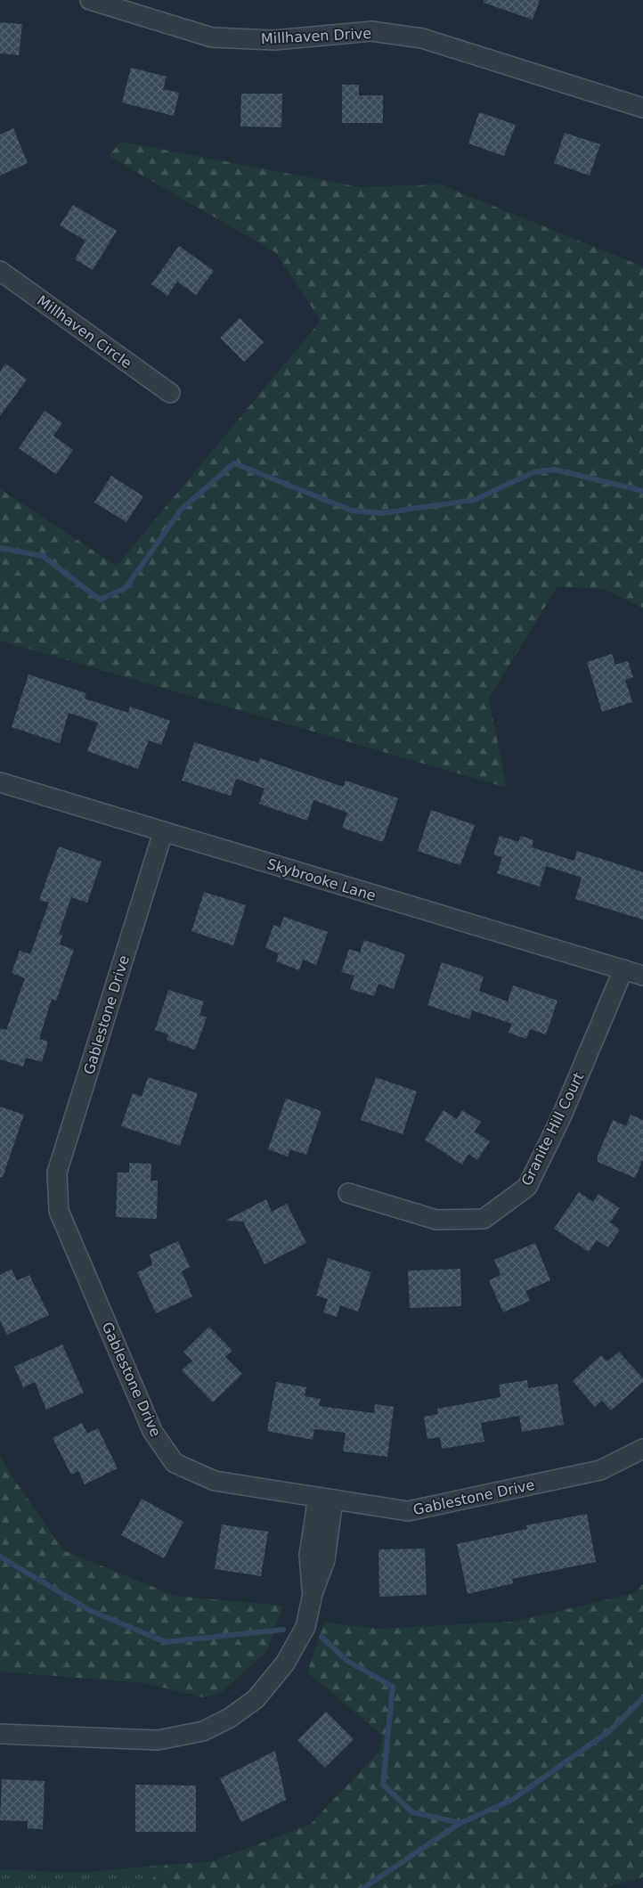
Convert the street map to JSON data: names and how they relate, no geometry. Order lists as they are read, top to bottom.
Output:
{
  "streets": {
    "street": [
      "Millhaven Drive",
      "Millhaven Circle",
      "Skybrooke Lane",
      "Gablestone Drive",
      "Granite Hill Court"
    ]
  },
  "crossings": [
    ["Skybrooke Lane", "Gablestone Drive"],
    ["Skybrooke Lane", "Granite Hill Court"]
  ]
}
